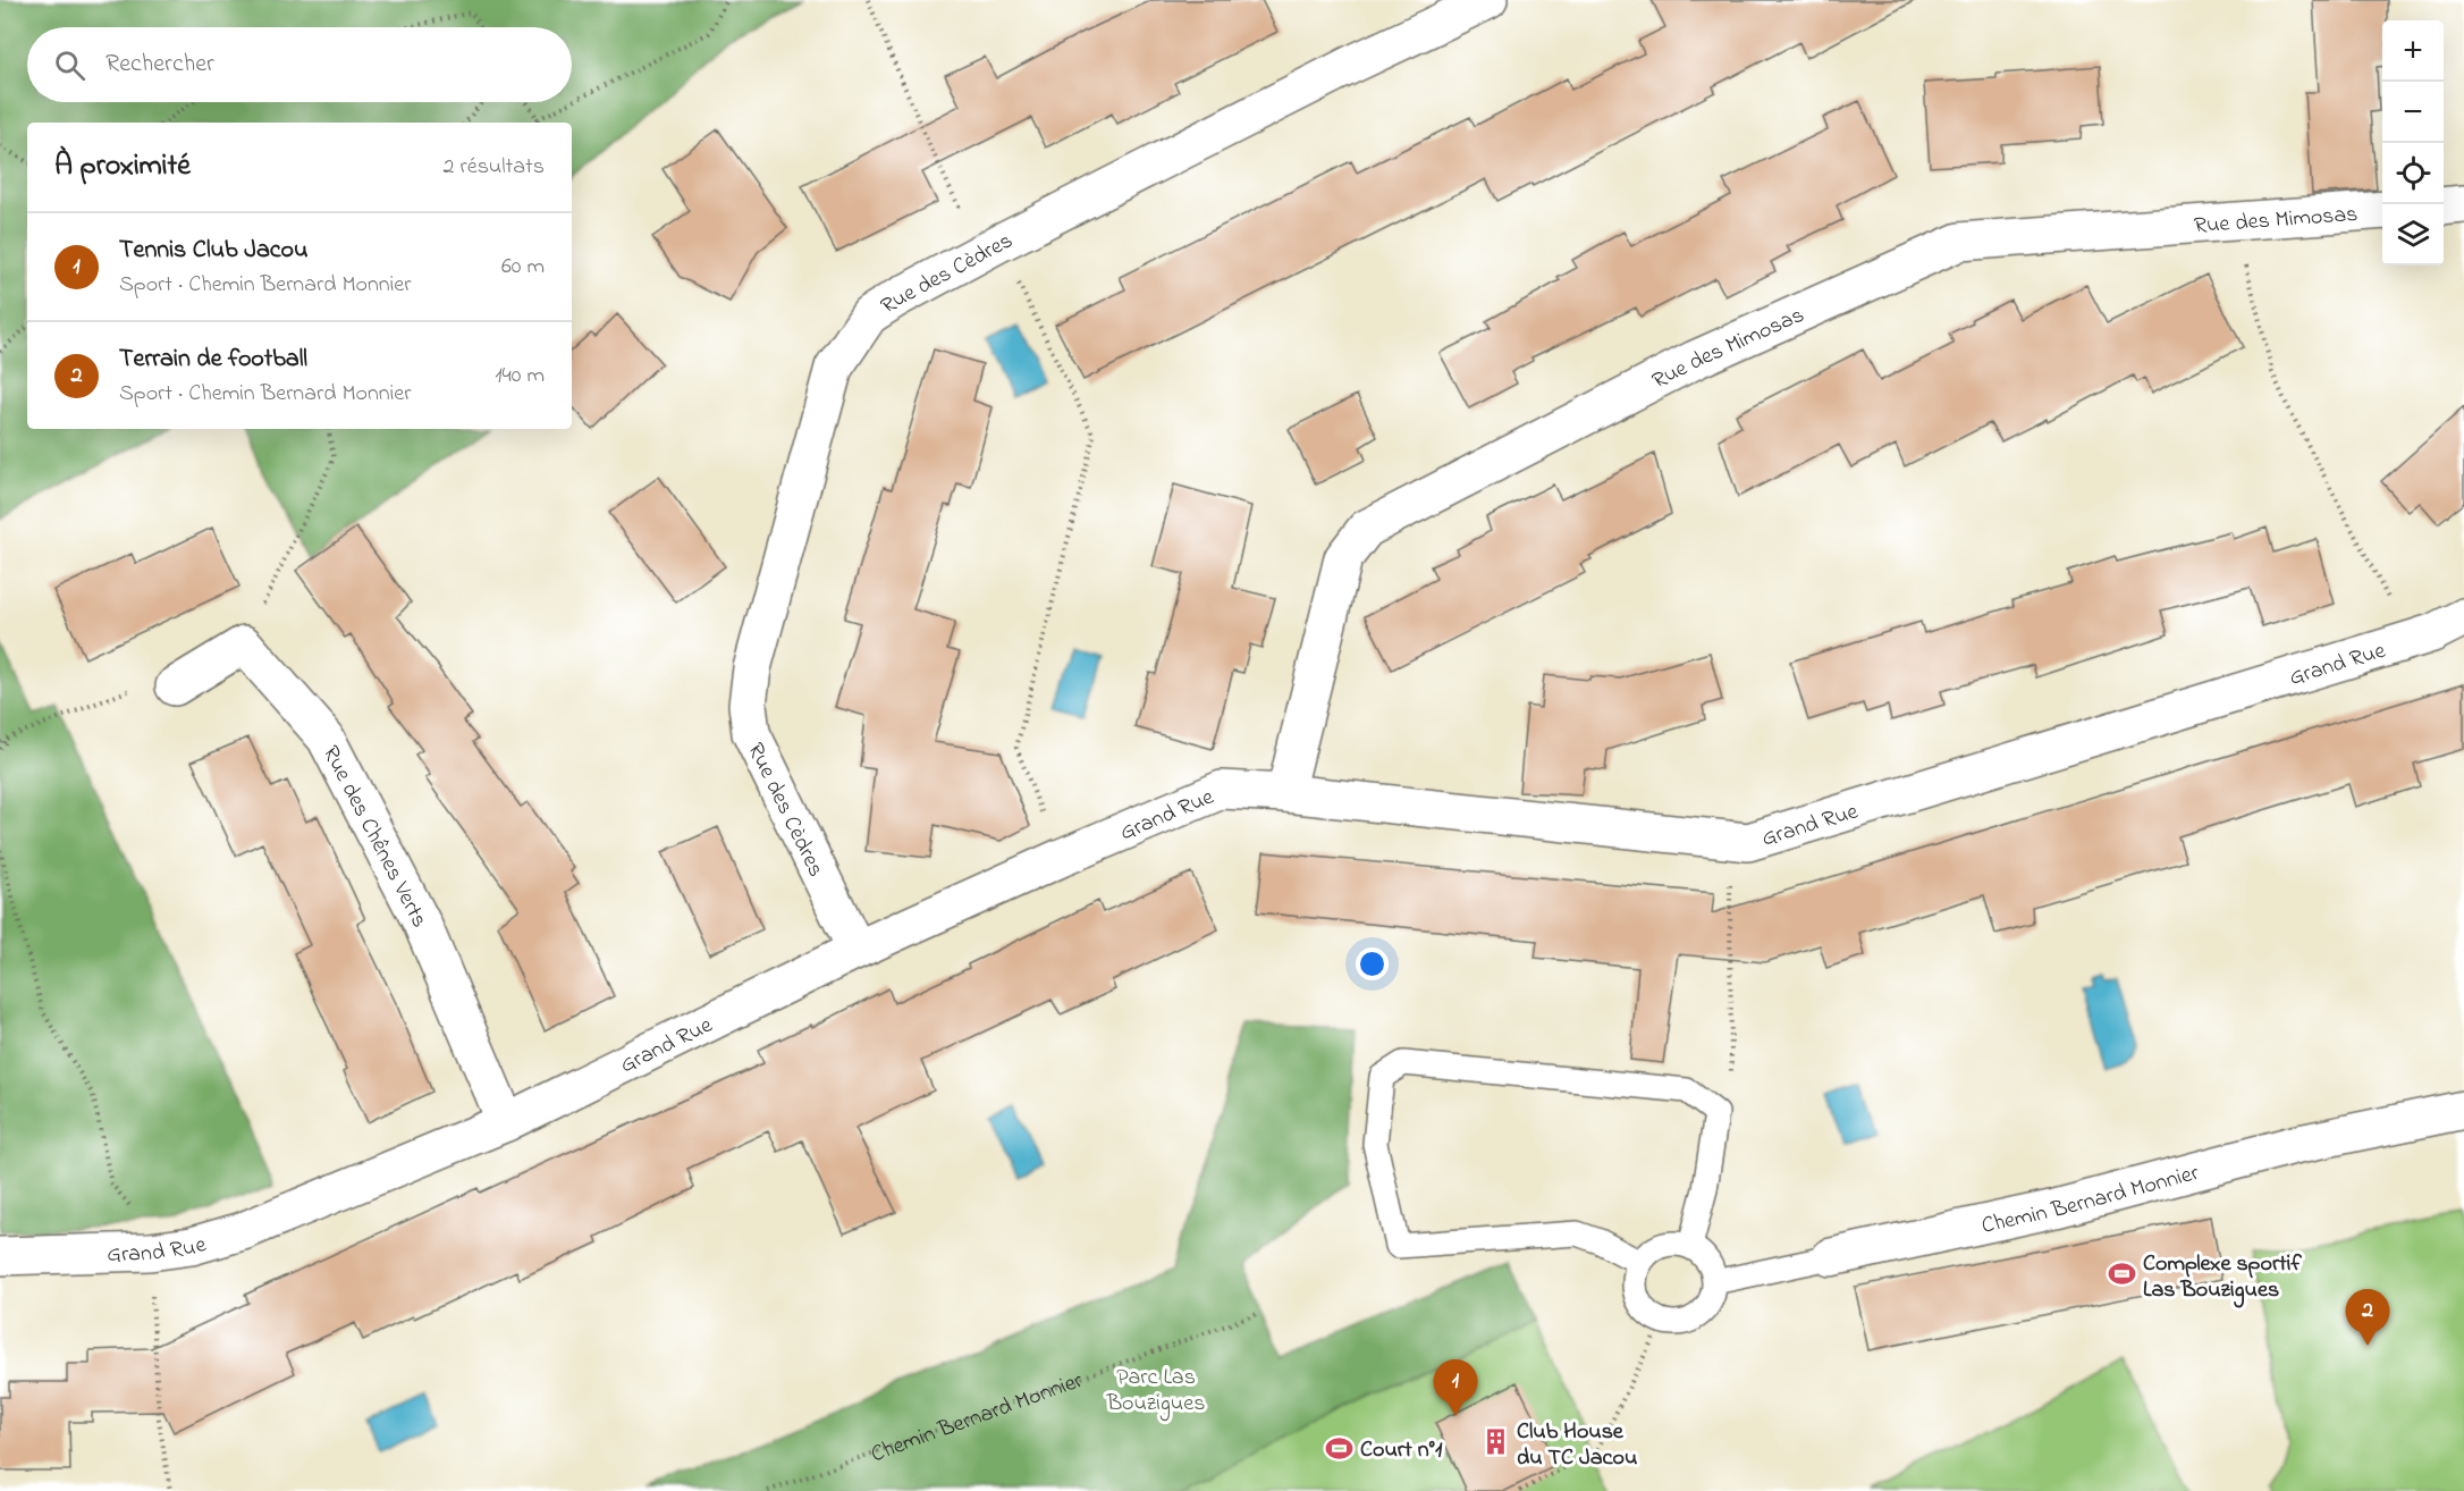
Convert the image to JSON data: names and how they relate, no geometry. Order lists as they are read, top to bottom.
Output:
{
  "streets": {
    "street": [
      "Rue des Mimosas",
      "Rue des Cèdres",
      "Grand Rue",
      "Rue des Chênes Verts",
      "Chemin Bernard Monnier"
    ]
  },
  "crossings": [
    ["Rue des Mimosas", "Grand Rue"],
    ["Rue des Cèdres", "Grand Rue"],
    ["Grand Rue", "Rue des Chênes Verts"]
  ],
  "parks": ["Parc Las Bouzigues"],
  "places": {
    "sports": ["Complexe sportif Las Bouzigues", "Court n°1"],
    "building": ["Club House du TC Jacou"]
  },
  "page": {
    "map_buttons": ["+", "−"],
    "search": "Rechercher",
    "heading": ["À proximité", "2 résultats"],
    "list": [
      {
        "mark": "1",
        "name": "Tennis Club Jacou",
        "note": "Sport · Chemin Bernard Monnier",
        "value": "60 m"
      },
      {
        "mark": "2",
        "name": "Terrain de football",
        "note": "Sport · Chemin Bernard Monnier",
        "value": "140 m"
      }
    ],
    "pins": ["2", "1"]
  }
}
